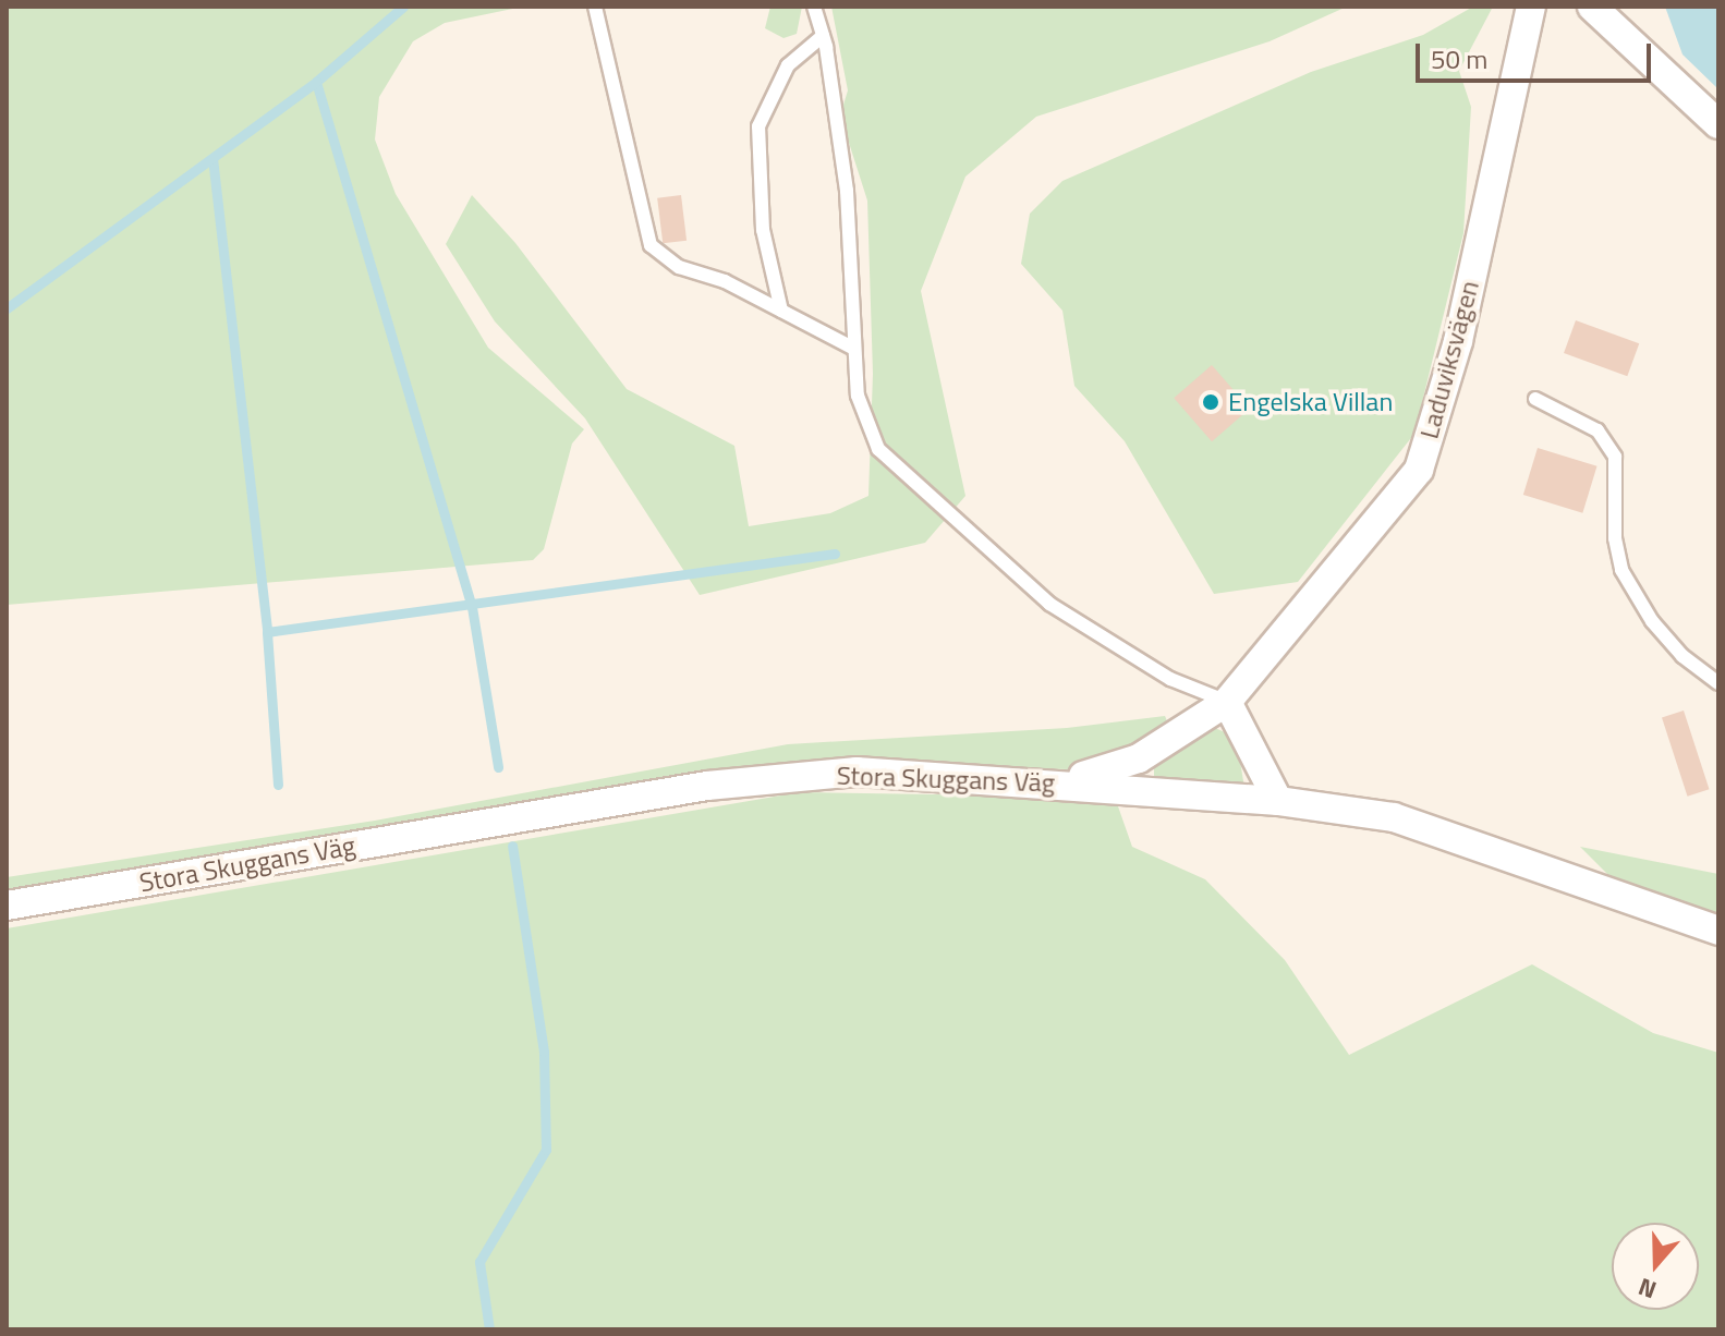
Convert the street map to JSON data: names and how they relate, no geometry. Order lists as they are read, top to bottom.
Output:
{
  "streets": {
    "street": ["Laduviksvägen", "Stora Skuggans Väg"]
  },
  "crossings": [
    ["Laduviksvägen", "Stora Skuggans Väg"]
  ],
  "places": ["Engelska Villan"],
  "scale_bar": "50 m",
  "north": "bottom"
}
